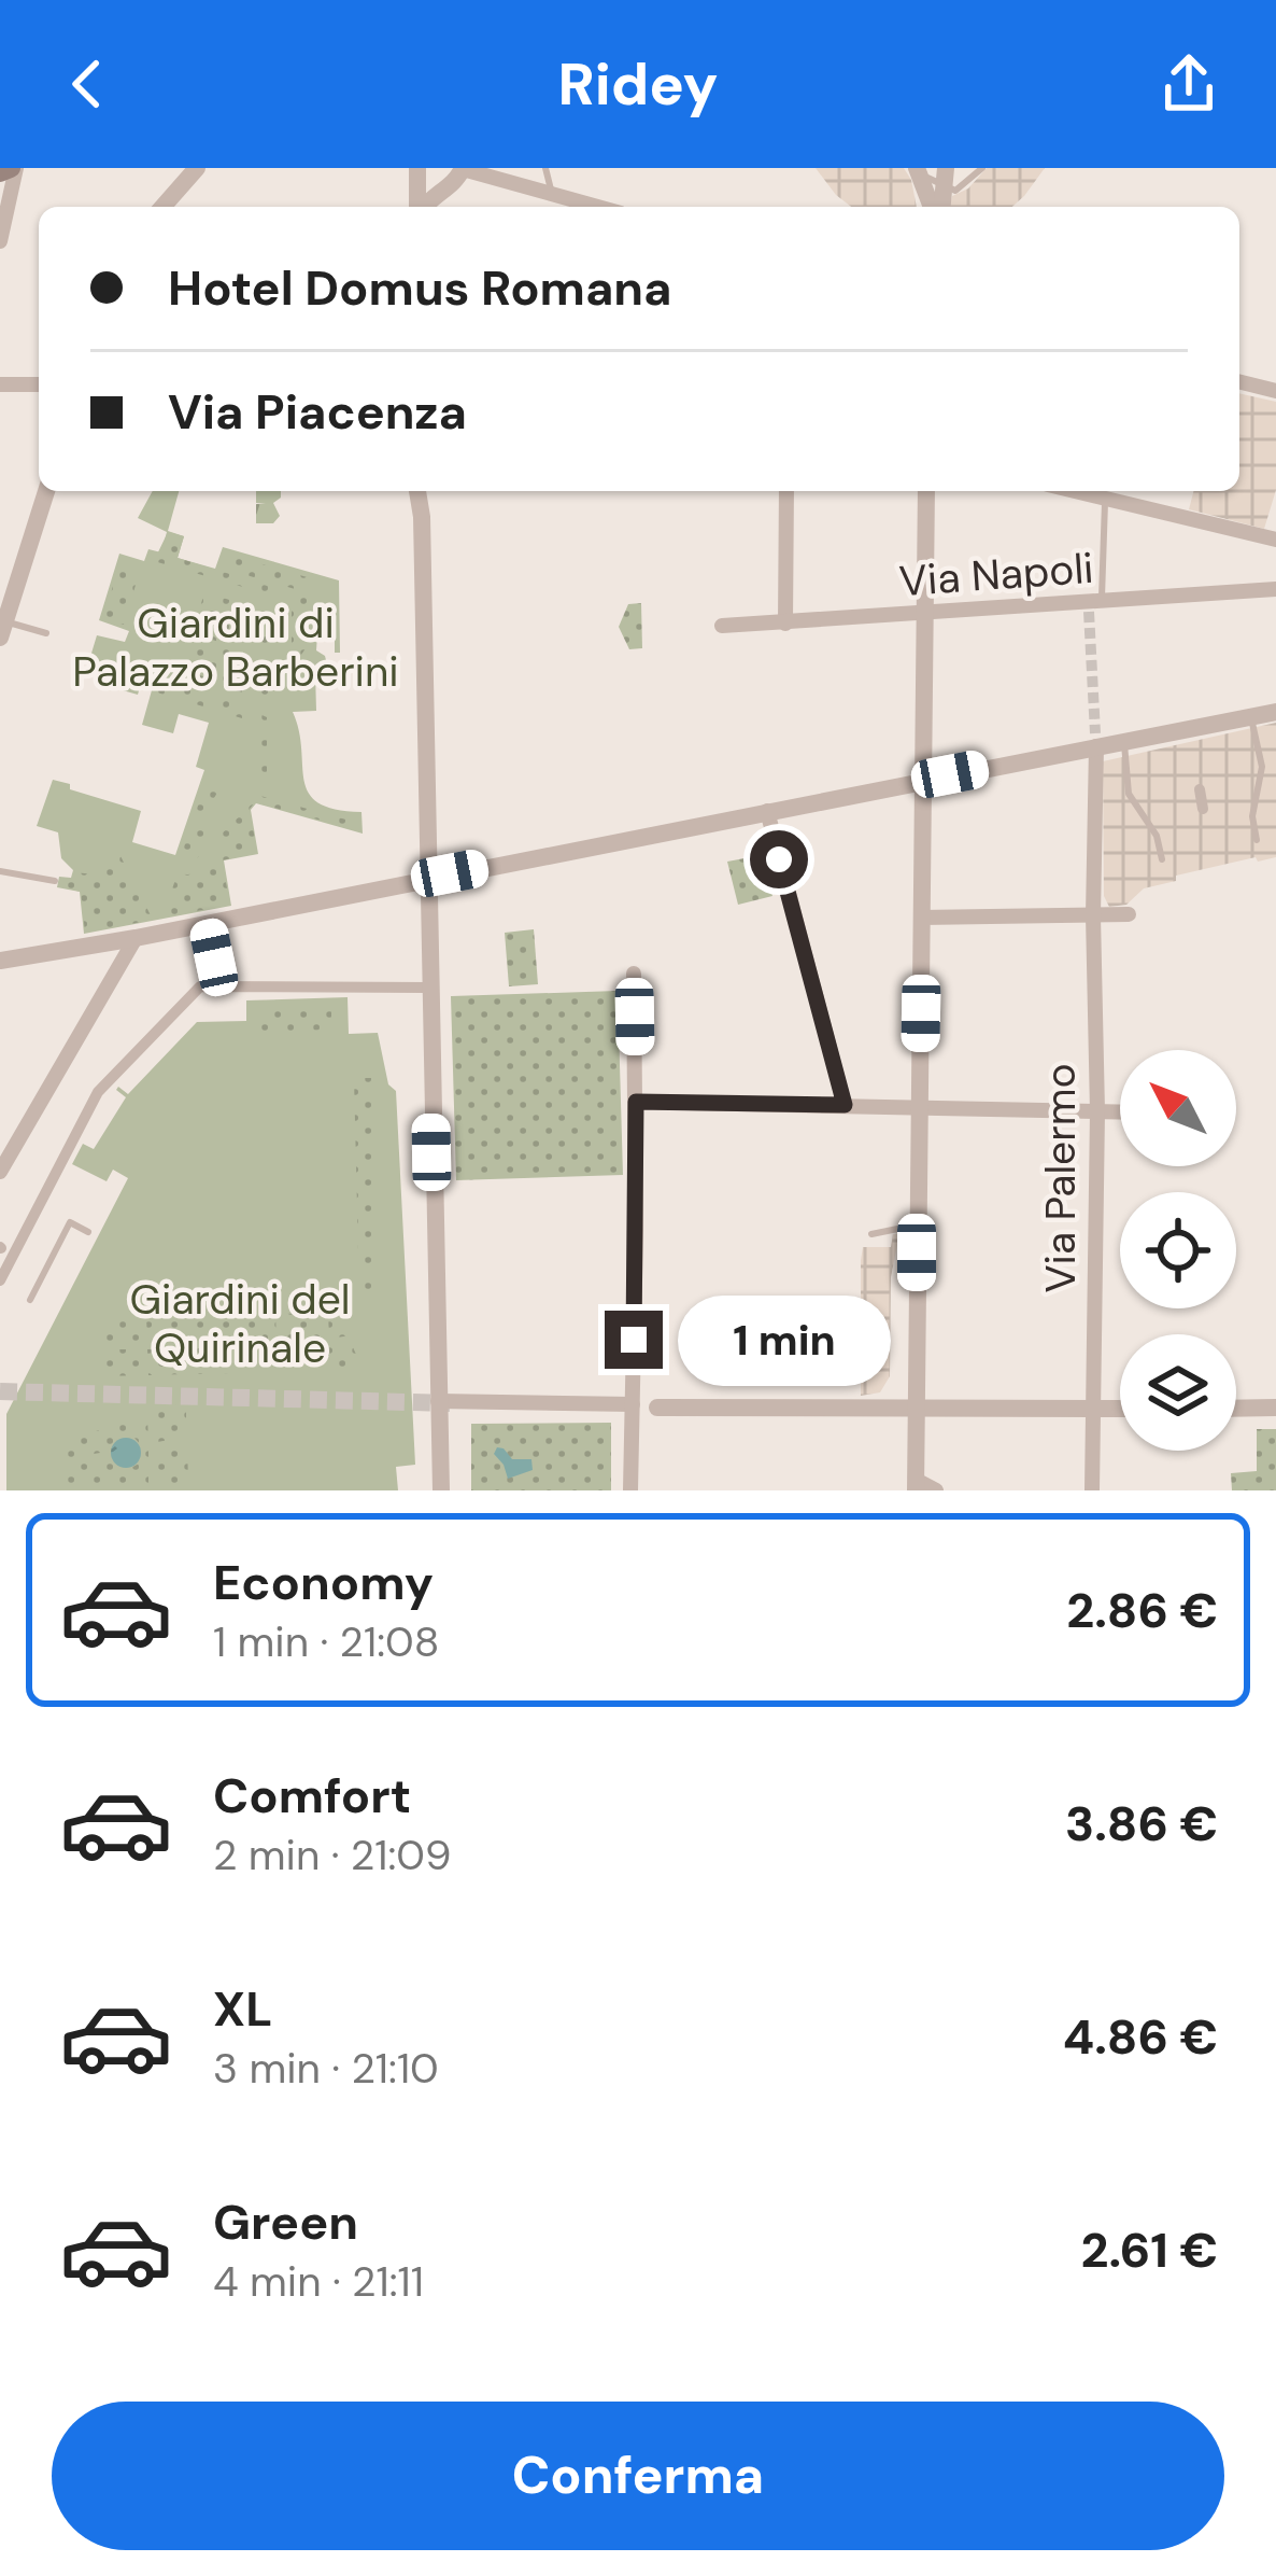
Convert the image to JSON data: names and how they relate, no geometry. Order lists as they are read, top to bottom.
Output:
{
  "streets": {
    "street": ["Via Napoli", "Via Palermo"]
  },
  "parks": ["Giardini di Palazzo Barberini", "Giardini del Quirinale"],
  "north": "top left",
  "page": {
    "header": "Ridey",
    "banner": ["Hotel Domus Romana", "Via Piacenza"],
    "bubble": "1 min",
    "list": [
      {
        "name": "Economy",
        "note": "1 min · 21:08",
        "value": "2.86 €"
      },
      {
        "name": "Comfort",
        "note": "2 min · 21:09",
        "value": "3.86 €"
      },
      {
        "name": "XL",
        "note": "3 min · 21:10",
        "value": "4.86 €"
      },
      {
        "name": "Green",
        "note": "4 min · 21:11",
        "value": "2.61 €"
      }
    ],
    "buttons": "Conferma"
  }
}
